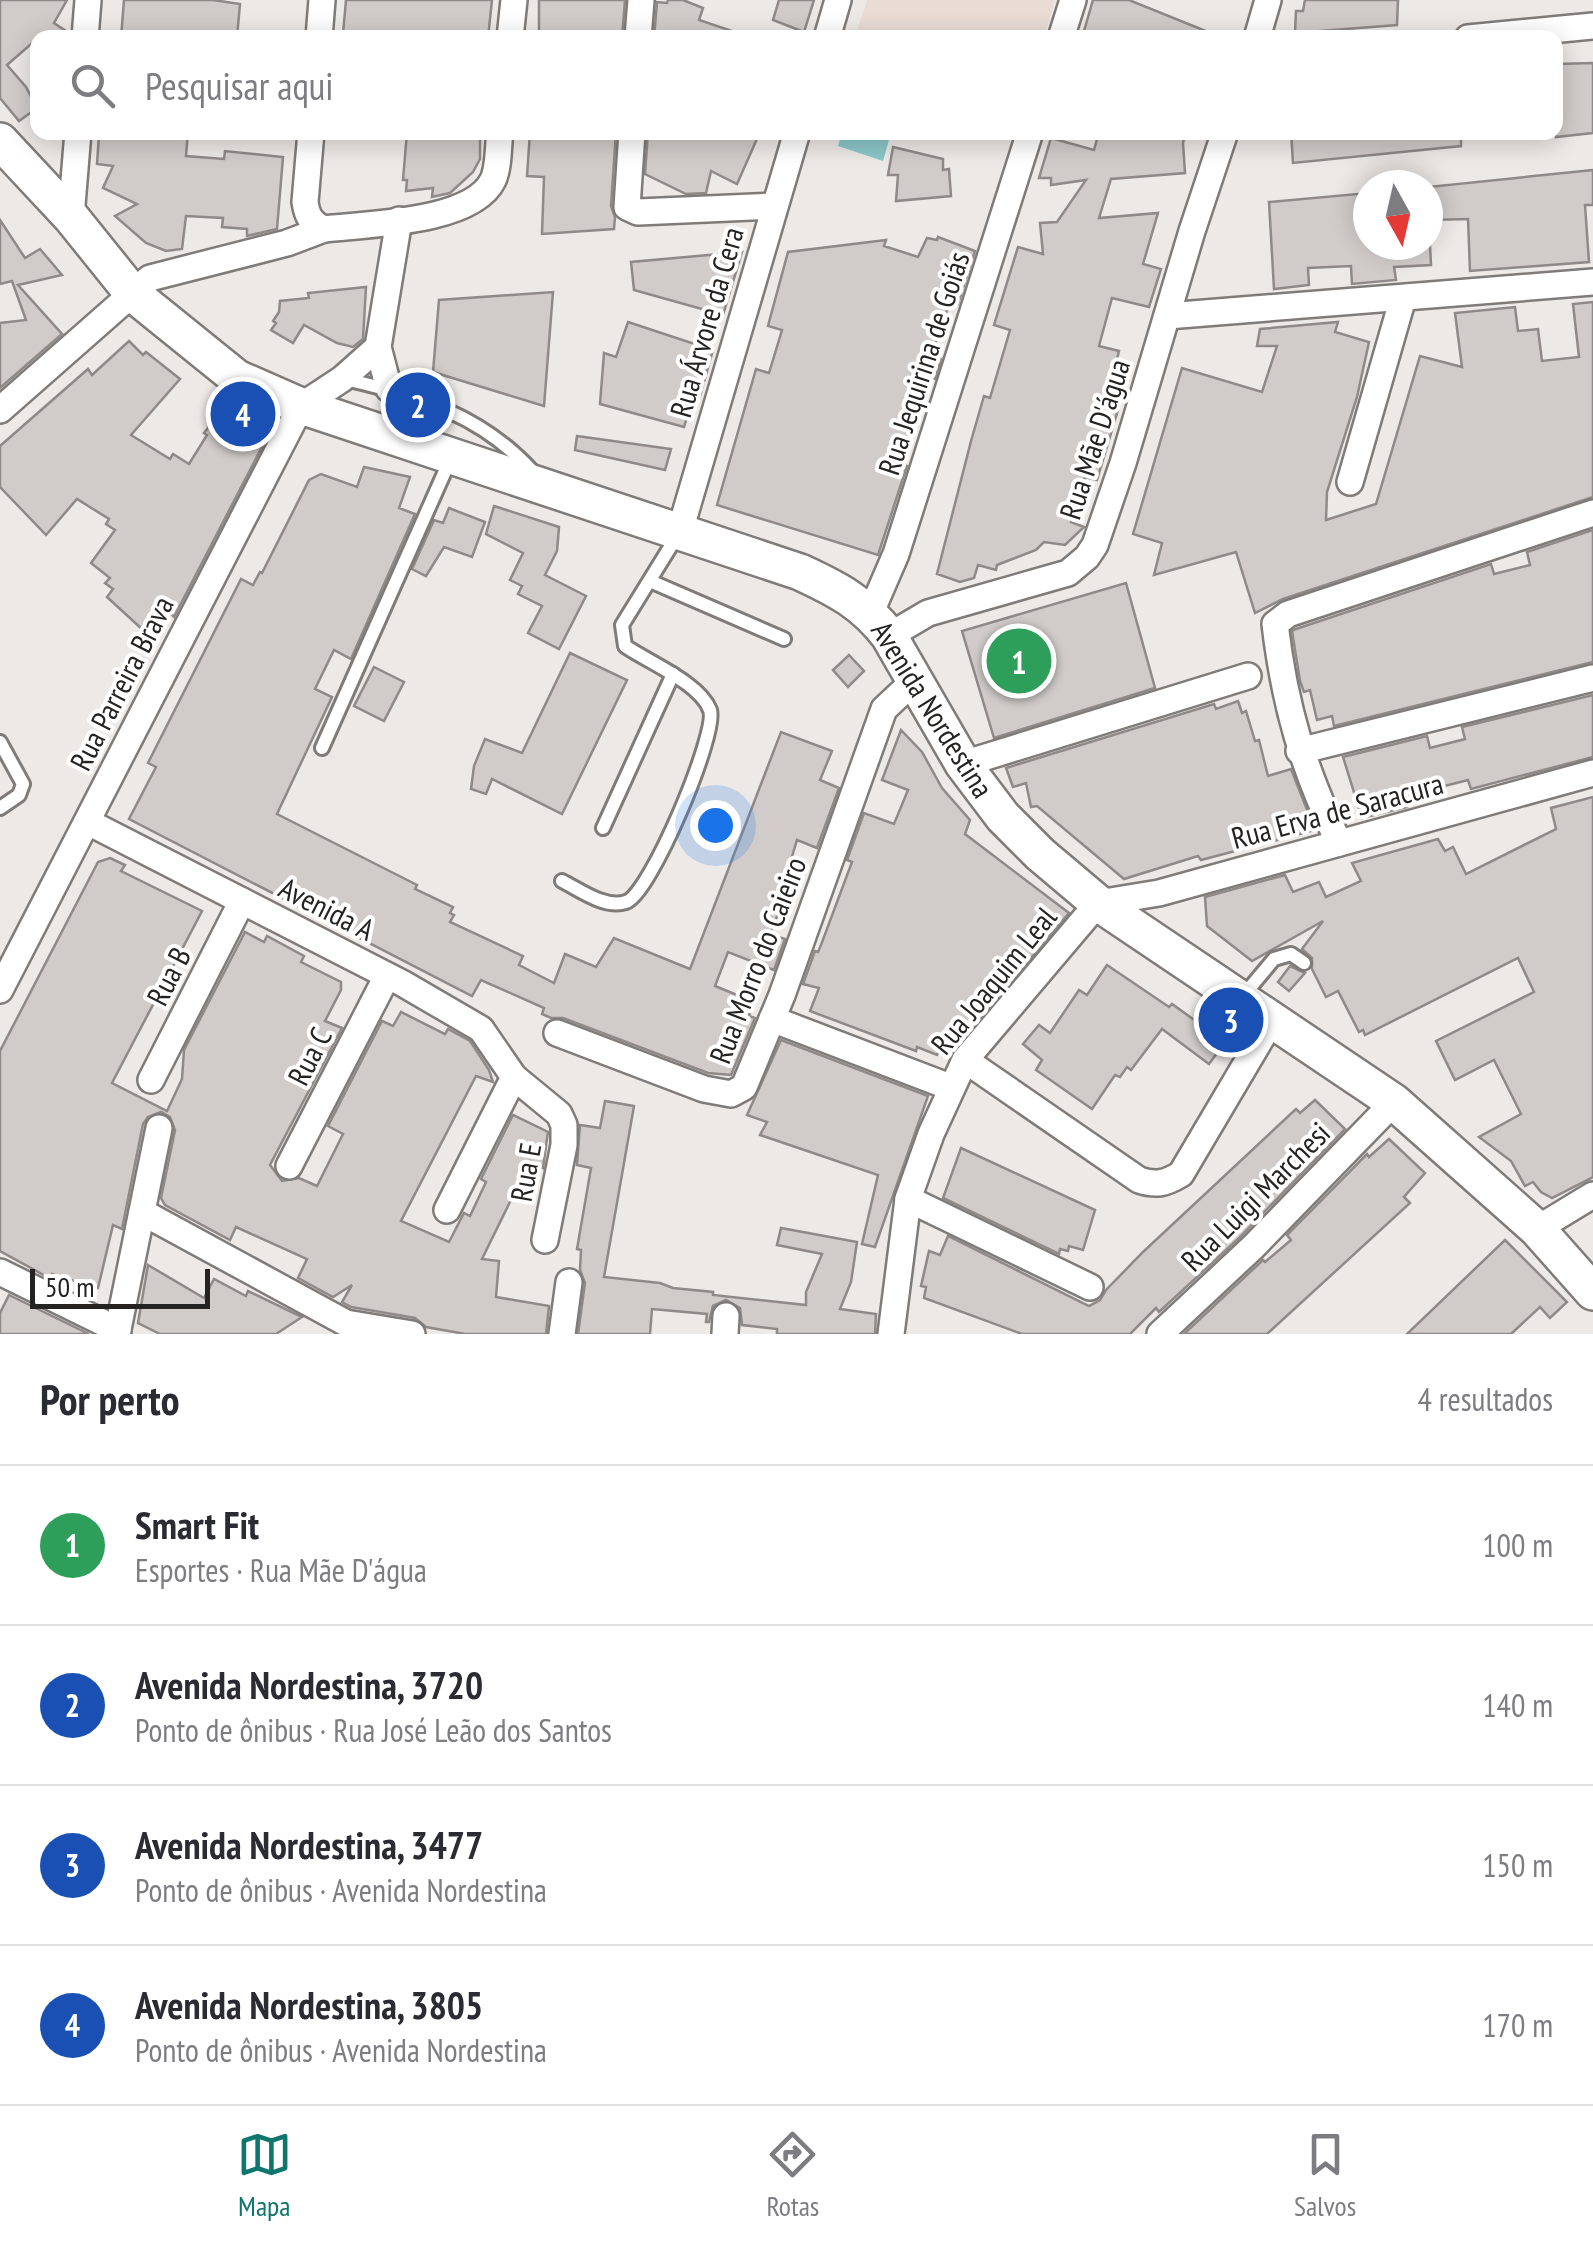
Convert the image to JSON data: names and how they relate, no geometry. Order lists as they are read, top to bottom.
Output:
{
  "streets": {
    "main road": ["Avenida Nordestina"],
    "street": [
      "Rua Árvore da Cera",
      "Rua Jequirina de Goiás",
      "Rua Mãe D'água",
      "Rua Parreira Brava",
      "Rua Erva de Saracura",
      "Avenida A",
      "Rua Morro do Caieiro",
      "Rua B",
      "Rua Joaquim Leal",
      "Rua C",
      "Rua E",
      "Rua Luigi Marchesi"
    ]
  },
  "crossings": [
    ["Rua Árvore da Cera", "Avenida Nordestina"],
    ["Rua Jequirina de Goiás", "Rua Mãe D'água"],
    ["Rua Jequirina de Goiás", "Avenida Nordestina"],
    ["Rua Mãe D'água", "Avenida Nordestina"],
    ["Rua Parreira Brava", "Avenida Nordestina"],
    ["Rua Parreira Brava", "Avenida A"],
    ["Avenida Nordestina", "Rua Erva de Saracura"],
    ["Avenida Nordestina", "Rua Morro do Caieiro"],
    ["Avenida Nordestina", "Rua Joaquim Leal"],
    ["Avenida Nordestina", "Rua Luigi Marchesi"],
    ["Rua Erva de Saracura", "Rua Joaquim Leal"],
    ["Avenida A", "Rua B"],
    ["Avenida A", "Rua C"],
    ["Avenida A", "Rua E"]
  ],
  "scale_bar": "50 m",
  "north": "bottom",
  "page": {
    "search": "Pesquisar aqui",
    "pins": [
      "2",
      "4",
      "1",
      "3"
    ],
    "scale": "50 m",
    "heading": ["Por perto", "4 resultados"],
    "list": [
      {
        "mark": "1",
        "name": "Smart Fit",
        "note": "Esportes · Rua Mãe D'água",
        "value": "100 m"
      },
      {
        "mark": "2",
        "name": "Avenida Nordestina, 3720",
        "note": "Ponto de ônibus · Rua José Leão dos Santos",
        "value": "140 m"
      },
      {
        "mark": "3",
        "name": "Avenida Nordestina, 3477",
        "note": "Ponto de ônibus · Avenida Nordestina",
        "value": "150 m"
      },
      {
        "mark": "4",
        "name": "Avenida Nordestina, 3805",
        "note": "Ponto de ônibus · Avenida Nordestina",
        "value": "170 m"
      }
    ],
    "nav": ["Mapa", "Rotas", "Salvos"]
  }
}
